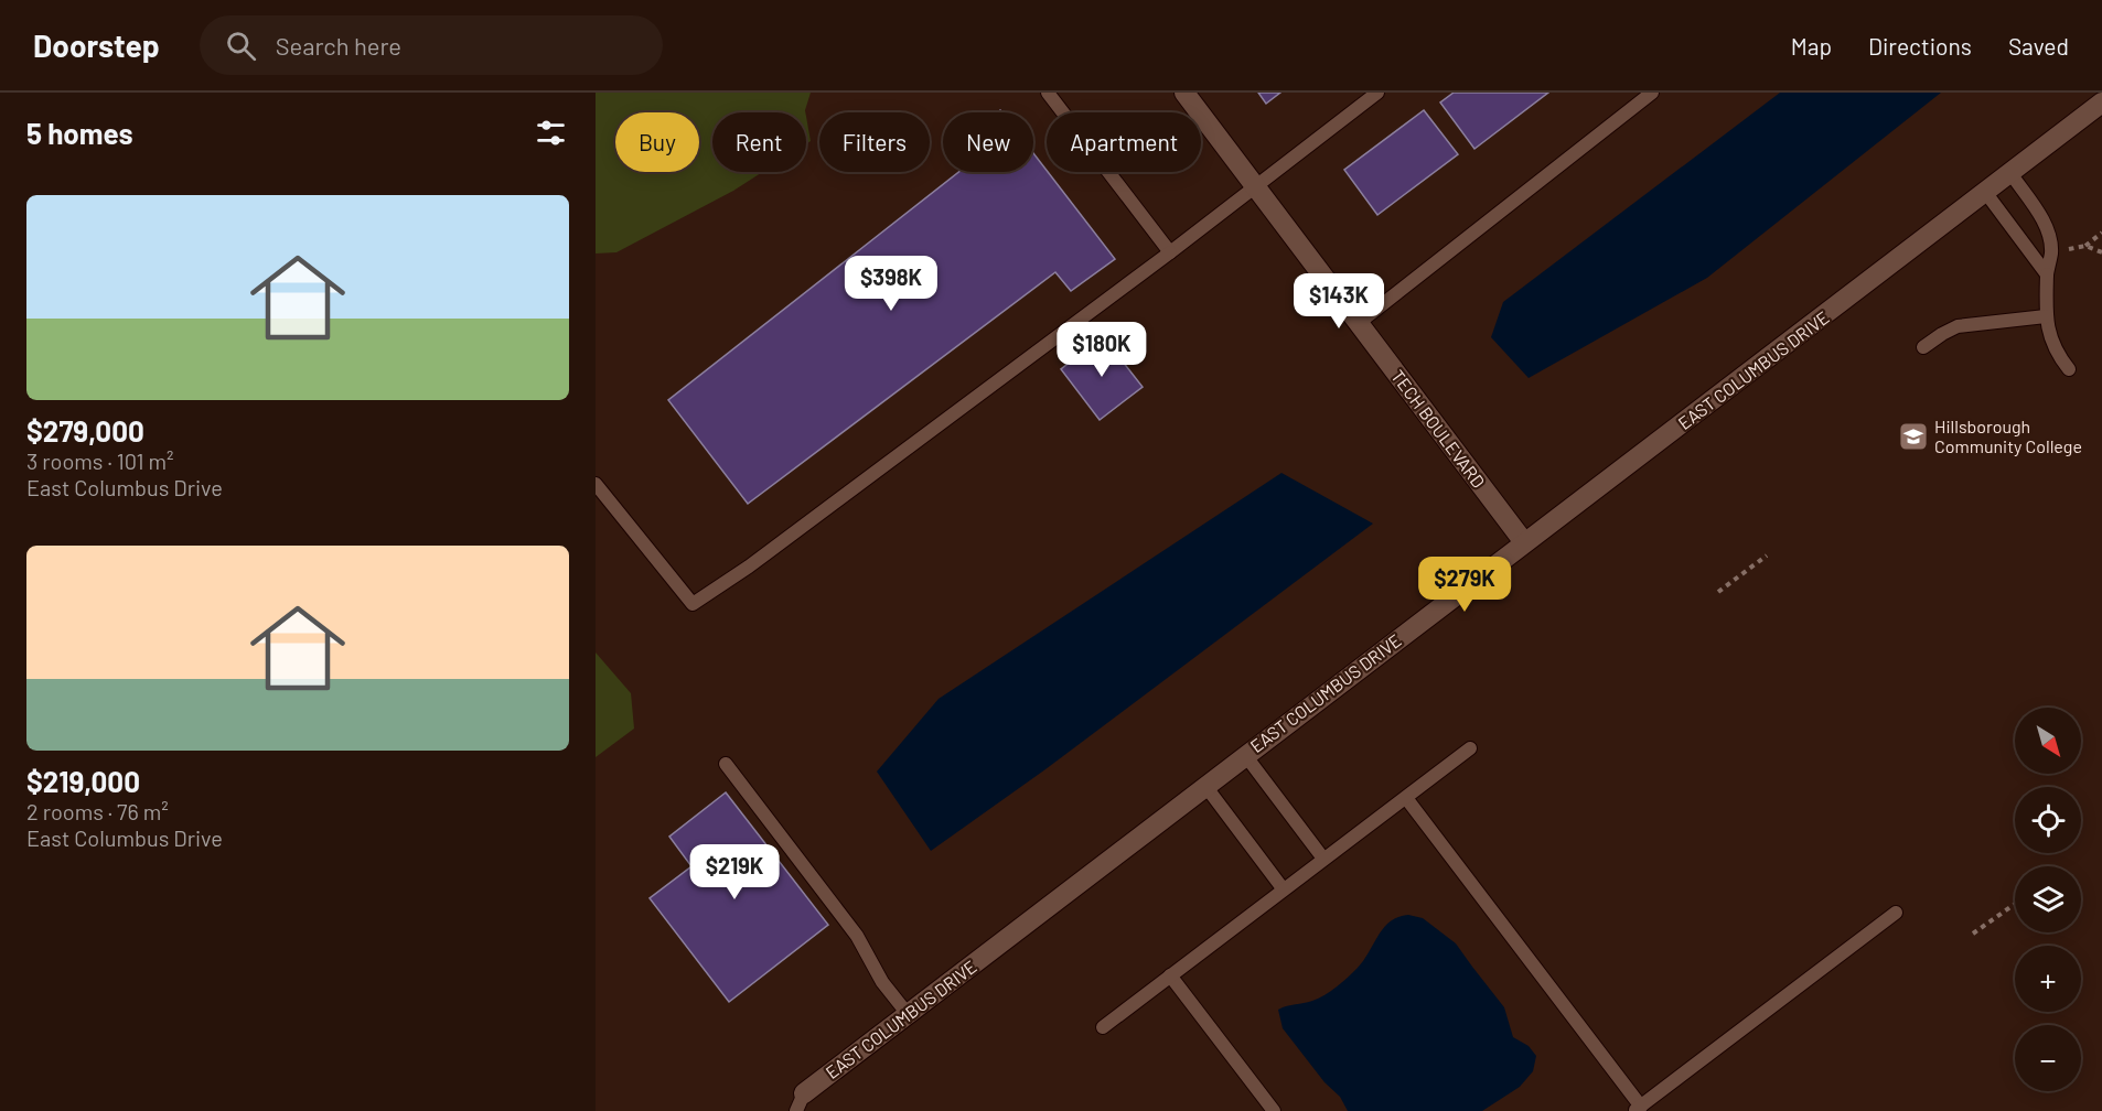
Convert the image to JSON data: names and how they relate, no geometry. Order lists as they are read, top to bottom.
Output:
{
  "streets": {
    "street": ["EAST COLUMBUS DRIVE", "TECH BOULEVARD"]
  },
  "crossings": [
    ["EAST COLUMBUS DRIVE", "TECH BOULEVARD"]
  ],
  "places": {
    "school or university": ["Hillsborough Community College"]
  },
  "north": "bottom right",
  "page": {
    "header": "Doorstep",
    "search": "Search here",
    "nav": ["Map", "Directions", "Saved"],
    "heading": "5 homes",
    "chip": [
      "Buy",
      "Rent",
      "Filters",
      "New",
      "Apartment"
    ],
    "list": [
      {
        "name": "$279,000",
        "note": "3 rooms · 101 m² · East Columbus Drive"
      },
      {
        "name": "$219,000",
        "note": "2 rooms · 76 m² · East Columbus Drive"
      }
    ],
    "price": [
      "$398K",
      "$143K",
      "$180K",
      "$279K",
      "$219K"
    ],
    "map_buttons": ["+", "−"]
  }
}
